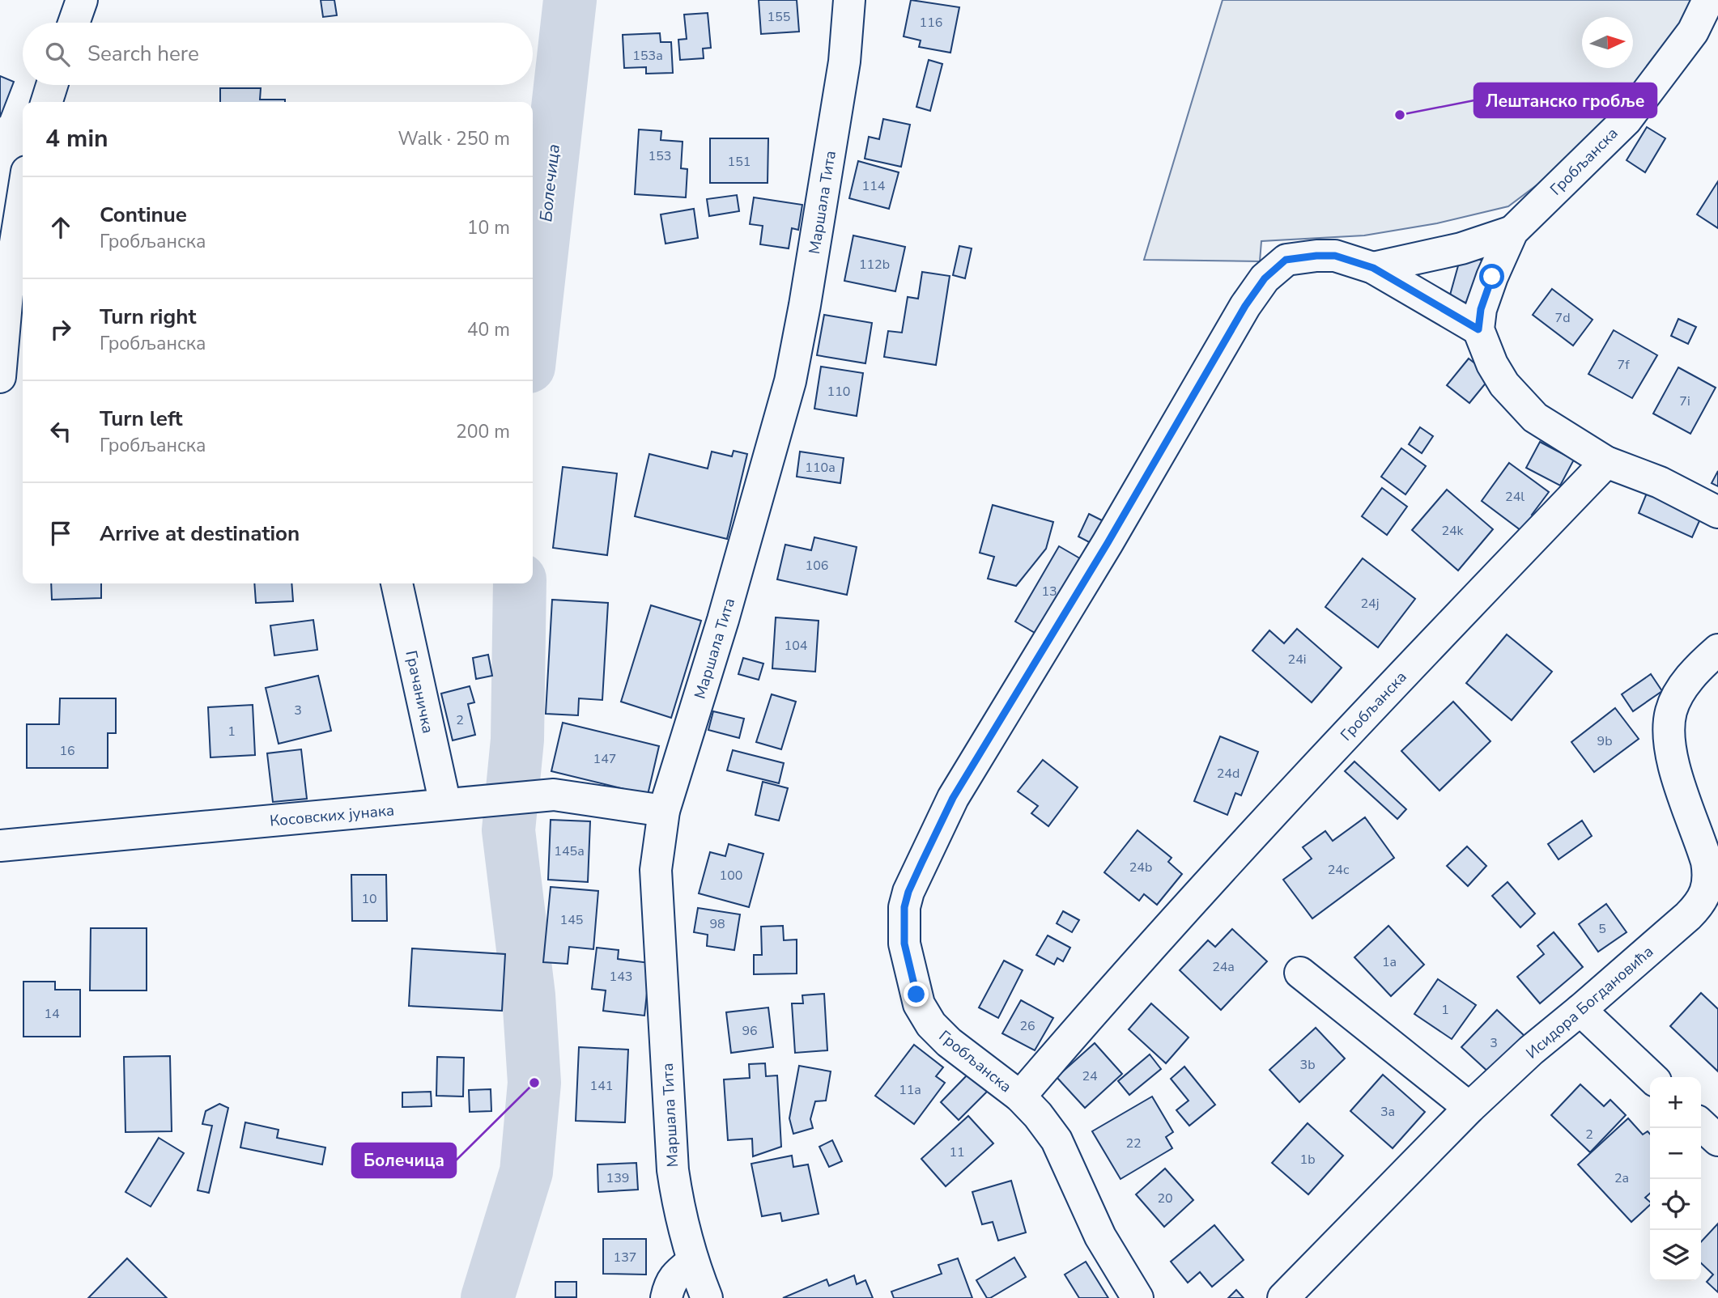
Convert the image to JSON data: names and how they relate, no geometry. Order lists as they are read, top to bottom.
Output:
{
  "streets": {
    "street": [
      "Гробљанска",
      "Маршала Тита",
      "Грачаничка",
      "Косовских јунака",
      "Исидора Богдановића"
    ]
  },
  "crossings": [
    ["Маршала Тита", "Косовских јунака"],
    ["Грачаничка", "Косовских јунака"]
  ],
  "water": ["Болечица"],
  "places": ["Лештанско гробље", "Болечица"],
  "house_numbers": [
    "155",
    "116",
    "153a",
    "153",
    "151",
    "114",
    "112b",
    "7d",
    "7f",
    "110",
    "7i",
    "110a",
    "24l",
    "24k",
    "106",
    "13",
    "24j",
    "104",
    "24i",
    "3",
    "2",
    "1",
    "9b",
    "16",
    "147",
    "24d",
    "145a",
    "24b",
    "24c",
    "100",
    "10",
    "145",
    "98",
    "5",
    "1a",
    "24a",
    "143",
    "1",
    "14",
    "26",
    "96",
    "3",
    "3b",
    "24",
    "141",
    "11a",
    "3a",
    "2",
    "22",
    "11",
    "1b",
    "139",
    "2a",
    "20",
    "137"
  ],
  "north": "right",
  "page": {
    "search": "Search here",
    "heading": ["4 min", "Walk · 250 m"],
    "list": [
      ["Continue", "Гробљанска", "10 m"],
      ["Turn right", "Гробљанска", "40 m"],
      ["Turn left", "Гробљанска", "200 m"],
      "Arrive at destination"
    ],
    "map_buttons": ["+", "−"]
  }
}
